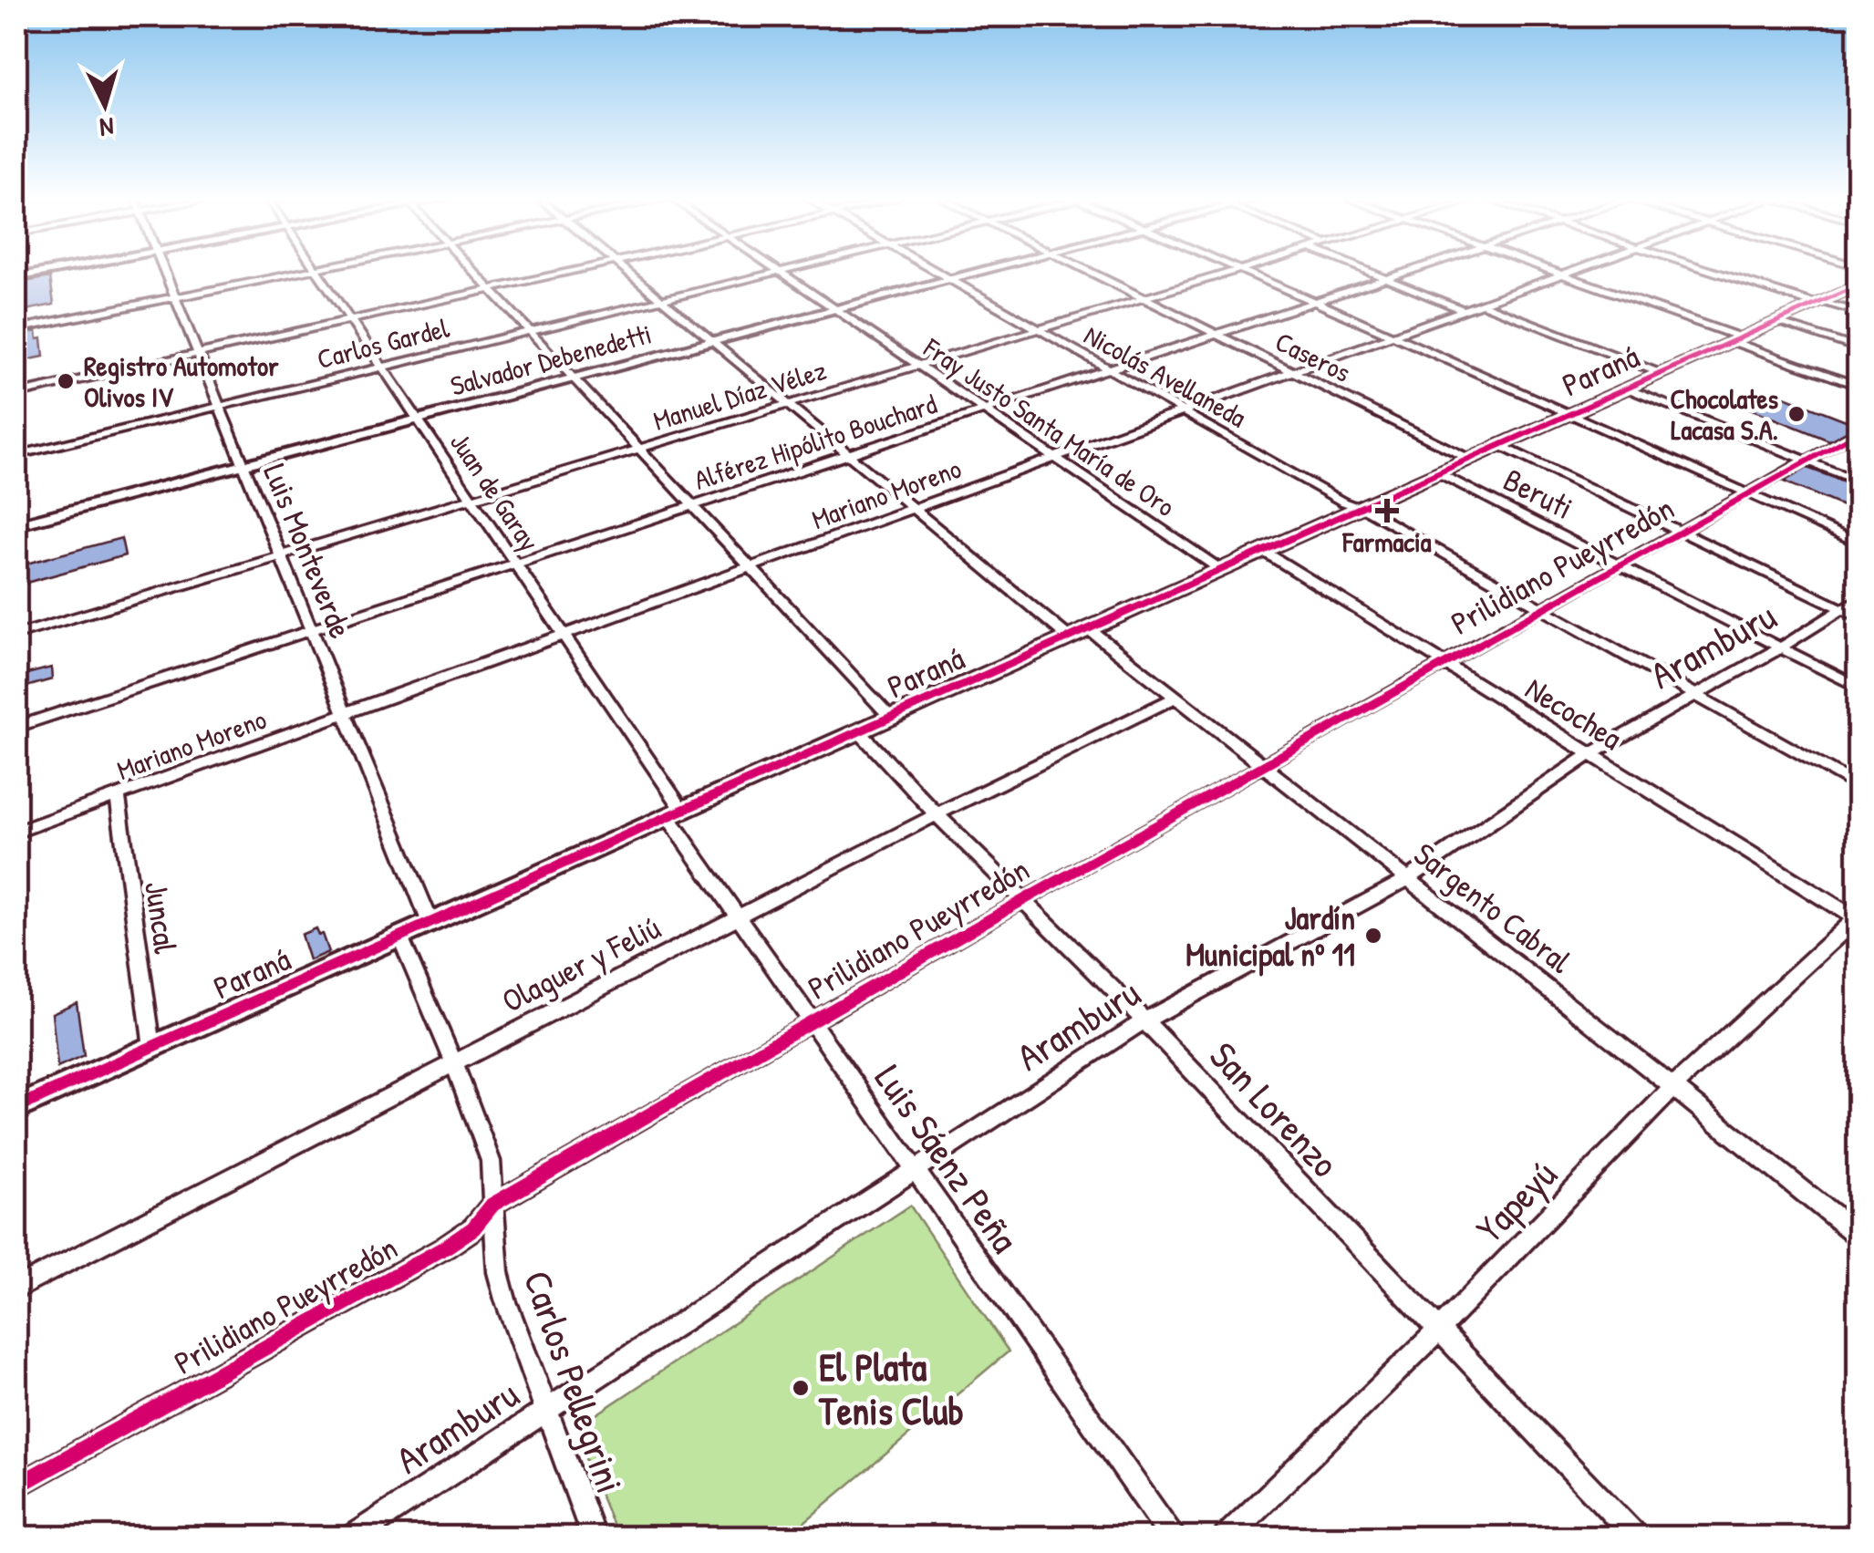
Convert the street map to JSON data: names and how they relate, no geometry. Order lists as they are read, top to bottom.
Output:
{
  "streets": {
    "street": [
      "Carlos Gardel",
      "Caseros",
      "Salvador Debenedetti",
      "Paraná",
      "Nicolás Avellaneda",
      "Manuel Díaz Vélez",
      "Fray Justo Santa María de Oro",
      "Alférez Hipólito Bouchard",
      "Juan de Garay",
      "Mariano Moreno",
      "Beruti",
      "Luis Monteverde",
      "Prilidiano Pueyrredón",
      "Aramburu",
      "Necochea",
      "Sargento Cabral",
      "Juncal",
      "Olaguer y Feliú",
      "San Lorenzo",
      "Luis Sáenz Peña",
      "Yapeyú",
      "Carlos Pellegrini"
    ]
  },
  "crossings": [
    ["Carlos Gardel", "Juan de Garay"],
    ["Carlos Gardel", "Luis Monteverde"],
    ["Caseros", "Paraná"],
    ["Caseros", "Manuel Díaz Vélez"],
    ["Caseros", "Alférez Hipólito Bouchard"],
    ["Caseros", "Mariano Moreno"],
    ["Salvador Debenedetti", "Nicolás Avellaneda"],
    ["Salvador Debenedetti", "Fray Justo Santa María de Oro"],
    ["Salvador Debenedetti", "Juan de Garay"],
    ["Salvador Debenedetti", "Luis Monteverde"],
    ["Paraná", "Nicolás Avellaneda"],
    ["Paraná", "Fray Justo Santa María de Oro"],
    ["Paraná", "Juan de Garay"],
    ["Paraná", "Beruti"],
    ["Paraná", "Luis Monteverde"],
    ["Paraná", "Necochea"],
    ["Paraná", "Sargento Cabral"],
    ["Paraná", "Juncal"],
    ["Paraná", "San Lorenzo"],
    ["Paraná", "Luis Sáenz Peña"],
    ["Paraná", "Carlos Pellegrini"],
    ["Nicolás Avellaneda", "Manuel Díaz Vélez"],
    ["Nicolás Avellaneda", "Alférez Hipólito Bouchard"],
    ["Nicolás Avellaneda", "Mariano Moreno"],
    ["Nicolás Avellaneda", "Prilidiano Pueyrredón"],
    ["Nicolás Avellaneda", "Aramburu"],
    ["Manuel Díaz Vélez", "Fray Justo Santa María de Oro"],
    ["Manuel Díaz Vélez", "Juan de Garay"],
    ["Manuel Díaz Vélez", "Luis Monteverde"],
    ["Fray Justo Santa María de Oro", "Alférez Hipólito Bouchard"],
    ["Fray Justo Santa María de Oro", "Mariano Moreno"],
    ["Alférez Hipólito Bouchard", "Juan de Garay"],
    ["Alférez Hipólito Bouchard", "Luis Monteverde"],
    ["Juan de Garay", "Mariano Moreno"],
    ["Juan de Garay", "Luis Sáenz Peña"],
    ["Mariano Moreno", "Luis Monteverde"],
    ["Mariano Moreno", "Juncal"],
    ["Beruti", "Prilidiano Pueyrredón"],
    ["Beruti", "Aramburu"],
    ["Prilidiano Pueyrredón", "Necochea"],
    ["Prilidiano Pueyrredón", "Sargento Cabral"],
    ["Prilidiano Pueyrredón", "San Lorenzo"],
    ["Prilidiano Pueyrredón", "Luis Sáenz Peña"],
    ["Prilidiano Pueyrredón", "Carlos Pellegrini"],
    ["Aramburu", "Necochea"],
    ["Aramburu", "Sargento Cabral"],
    ["Aramburu", "San Lorenzo"],
    ["Aramburu", "Luis Sáenz Peña"],
    ["Aramburu", "Carlos Pellegrini"],
    ["Necochea", "Yapeyú"],
    ["Sargento Cabral", "Olaguer y Feliú"],
    ["Sargento Cabral", "Yapeyú"],
    ["Olaguer y Feliú", "San Lorenzo"],
    ["Olaguer y Feliú", "Luis Sáenz Peña"],
    ["Olaguer y Feliú", "Carlos Pellegrini"],
    ["San Lorenzo", "Yapeyú"]
  ],
  "places": {
    "other": [
      "Registro Automotor Olivos IV",
      "Chocolates Lacasa S.A.",
      "Jardín Municipal nº 11",
      "El Plata Tenis Club"
    ],
    "health": ["Farmacia"]
  },
  "north": "bottom"
}
